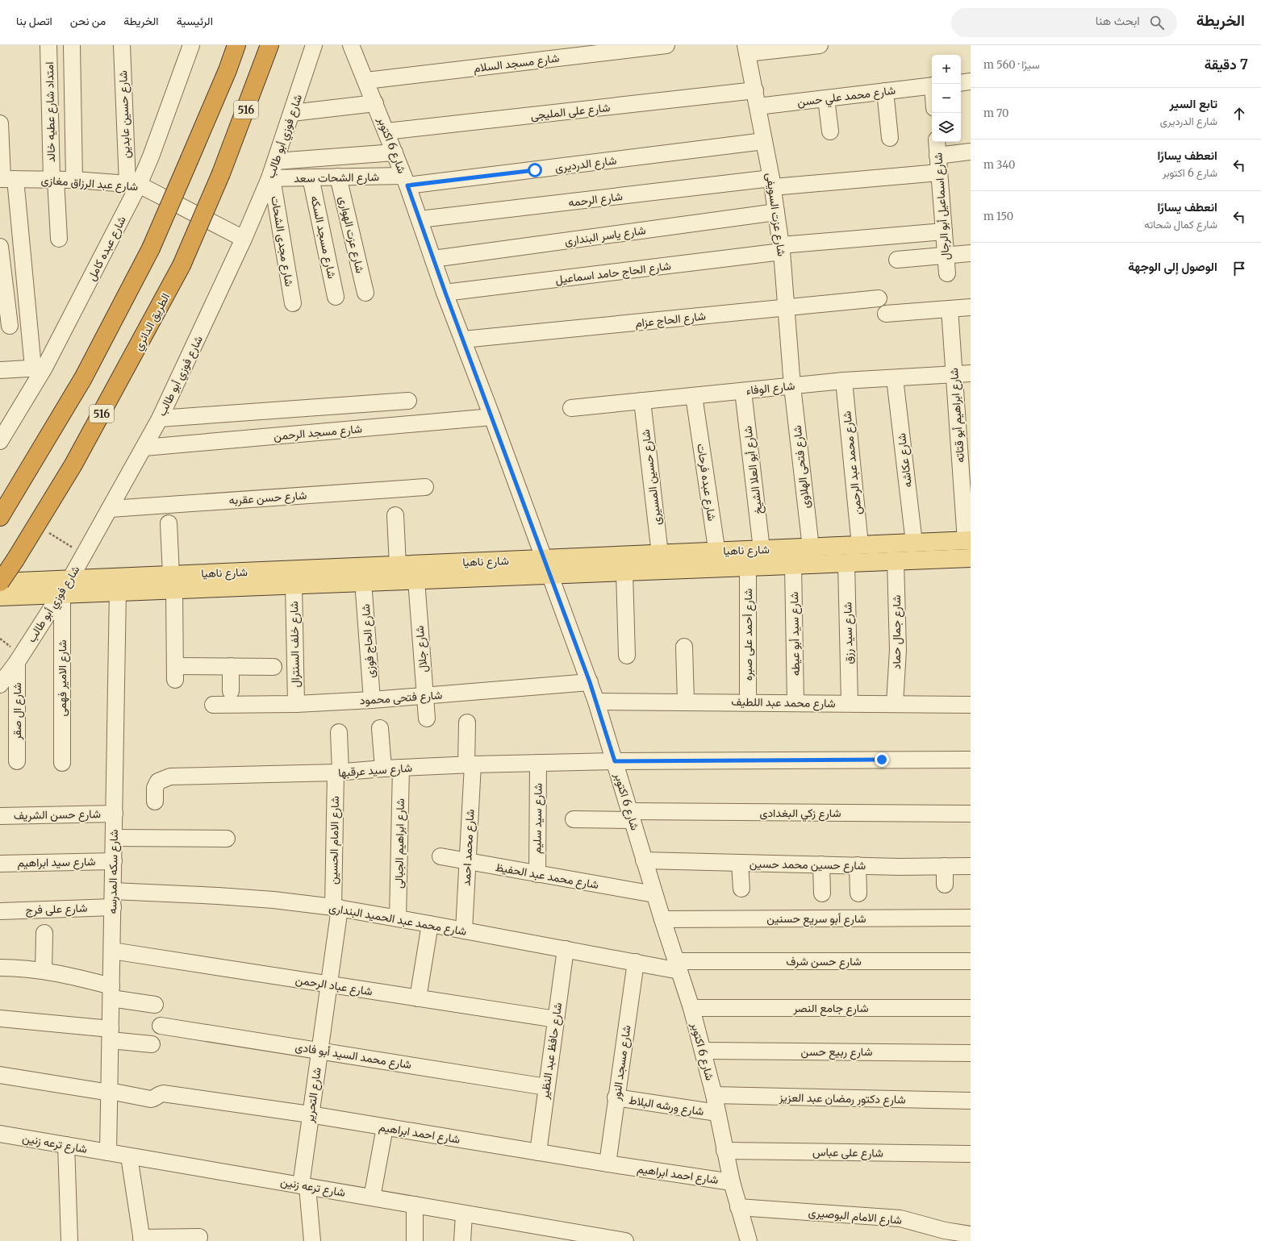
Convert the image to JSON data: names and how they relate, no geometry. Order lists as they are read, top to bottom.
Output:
{
  "streets": {
    "highway": ["516", "الطريق الدائري"],
    "main road": ["شارع ناهيا"],
    "street": [
      "شارع مسجد السلام",
      "شارع محمد علي حسن",
      "شارع على المليجى",
      "امتداد شارع عطيه خالد",
      "شارع حسين عابدين",
      "شارع فوزي أبو طالب",
      "شارع 6 اكتوبر",
      "شارع الدرديرى",
      "شارع الشحات سعد",
      "شارع عبد الرزاق مغازى",
      "شارع الرحمه",
      "شارع اسماعيل أبو الرجال",
      "شارع عزت السويفى",
      "شارع عزت الهوارى",
      "شارع ياسر البندارى",
      "شارع مسجد السكه",
      "شارع مجدى الشحات",
      "شارع عبده كامل",
      "شارع الحاج حامد اسماعيل",
      "شارع الحاج عزام",
      "شارع الوفاء",
      "شارع ابراهيم أبو قتاته",
      "شارع مسجد الرحمن",
      "شارع عكاشه",
      "شارع محمد عبد الرحمن",
      "شارع فتحى الهلاوى",
      "شارع أبو العلا الشيخ",
      "شارع حسين المسيرى",
      "شارع عبده فرحات",
      "شارع حسن عقربه",
      "شارع جمال حماد",
      "شارع سيد رزق",
      "شارع سيد أبو عيطه",
      "شارع أحمد على صبره",
      "شارع الحاج فوزى",
      "شارع خلف السنترال",
      "شارع جلال",
      "شارع الامير فهمى",
      "شارع فتحى محمود",
      "شارع محمد عبد اللطيف",
      "شارع ال صقر",
      "شارع سيد عرقبها",
      "شارع زكي البغدادى",
      "شارع حسن الشريف",
      "شارع سيد سليم",
      "شارع الامام الحسين",
      "شارع ابراهيم الجبالى",
      "شارع محمد احمد",
      "شارع سيد ابراهيم",
      "شارع حسين محمد حسين",
      "شارع سكه المدرسه",
      "شارع محمد عبد الحفيظ",
      "شارع على فرج",
      "شارع أبو سريع حسنين",
      "شارع محمد عبد الحميد البندارى",
      "شارع حسن شرف",
      "شارع عباد الرحمن",
      "شارع جامع النصر",
      "شارع حافظ عبد النظير",
      "شارع ربيع حسن",
      "شارع محمد السيد أبو فادى",
      "شارع مسجد النور",
      "شارع التحرير",
      "شارع دكتور رمضان عبد العزيز",
      "شارع ورشه البلاط",
      "شارع احمد ابراهيم",
      "شارع ترعه زنين",
      "شارع على عباس",
      "شارع الامام البوصيرى"
    ]
  },
  "crossings": [
    ["شارع مسجد السلام", "شارع 6 اكتوبر"],
    ["شارع محمد علي حسن", "شارع عزت السويفى"],
    ["شارع على المليجى", "شارع 6 اكتوبر"],
    ["شارع على المليجى", "شارع عزت السويفى"],
    ["امتداد شارع عطيه خالد", "شارع عبد الرزاق مغازى"],
    ["شارع حسين عابدين", "شارع عبد الرزاق مغازى"],
    ["شارع حسين عابدين", "شارع عبده كامل"],
    ["شارع فوزي أبو طالب", "شارع الشحات سعد"],
    ["شارع فوزي أبو طالب", "شارع عبد الرزاق مغازى"],
    ["شارع فوزي أبو طالب", "شارع مجدى الشحات"],
    ["شارع فوزي أبو طالب", "شارع مسجد الرحمن"],
    ["شارع فوزي أبو طالب", "شارع حسن عقربه"],
    ["شارع فوزي أبو طالب", "شارع ناهيا"],
    ["شارع فوزي أبو طالب", "شارع الامير فهمى"],
    ["شارع فوزي أبو طالب", "شارع ال صقر"],
    ["شارع 6 اكتوبر", "شارع الدرديرى"],
    ["شارع 6 اكتوبر", "شارع الشحات سعد"],
    ["شارع 6 اكتوبر", "شارع الرحمه"],
    ["شارع 6 اكتوبر", "شارع ياسر البندارى"],
    ["شارع 6 اكتوبر", "شارع الحاج حامد اسماعيل"],
    ["شارع 6 اكتوبر", "شارع الحاج عزام"],
    ["شارع 6 اكتوبر", "شارع مسجد الرحمن"],
    ["شارع 6 اكتوبر", "شارع ناهيا"],
    ["شارع 6 اكتوبر", "شارع فتحى محمود"],
    ["شارع 6 اكتوبر", "شارع محمد عبد اللطيف"],
    ["شارع 6 اكتوبر", "شارع سيد عرقبها"],
    ["شارع 6 اكتوبر", "شارع زكي البغدادى"],
    ["شارع 6 اكتوبر", "شارع حسين محمد حسين"],
    ["شارع 6 اكتوبر", "شارع محمد عبد الحفيظ"],
    ["شارع 6 اكتوبر", "شارع أبو سريع حسنين"],
    ["شارع 6 اكتوبر", "شارع محمد عبد الحميد البندارى"],
    ["شارع 6 اكتوبر", "شارع حسن شرف"],
    ["شارع 6 اكتوبر", "شارع جامع النصر"],
    ["شارع 6 اكتوبر", "شارع ربيع حسن"],
    ["شارع 6 اكتوبر", "شارع دكتور رمضان عبد العزيز"],
    ["شارع 6 اكتوبر", "شارع ورشه البلاط"],
    ["شارع 6 اكتوبر", "شارع احمد ابراهيم"],
    ["شارع 6 اكتوبر", "شارع على عباس"],
    ["شارع 6 اكتوبر", "شارع الامام البوصيرى"],
    ["شارع الدرديرى", "شارع الشحات سعد"],
    ["شارع الدرديرى", "شارع عزت السويفى"],
    ["شارع الشحات سعد", "شارع عزت الهوارى"],
    ["شارع الشحات سعد", "شارع مسجد السكه"],
    ["شارع الشحات سعد", "شارع مجدى الشحات"],
    ["شارع عبد الرزاق مغازى", "شارع عبده كامل"],
    ["شارع الرحمه", "شارع اسماعيل أبو الرجال"],
    ["شارع الرحمه", "شارع عزت السويفى"],
    ["شارع اسماعيل أبو الرجال", "شارع الحاج حامد اسماعيل"],
    ["شارع عزت السويفى", "شارع ياسر البندارى"],
    ["شارع عزت السويفى", "شارع الحاج حامد اسماعيل"],
    ["شارع عزت السويفى", "شارع الحاج عزام"],
    ["شارع عزت السويفى", "شارع الوفاء"],
    ["شارع عزت السويفى", "شارع فتحى الهلاوى"],
    ["الطريق الدائري", "شارع ناهيا"],
    ["شارع الوفاء", "شارع ابراهيم أبو قتاته"],
    ["شارع الوفاء", "شارع عكاشه"],
    ["شارع الوفاء", "شارع محمد عبد الرحمن"],
    ["شارع الوفاء", "شارع فتحى الهلاوى"],
    ["شارع الوفاء", "شارع أبو العلا الشيخ"],
    ["شارع الوفاء", "شارع حسين المسيرى"],
    ["شارع الوفاء", "شارع عبده فرحات"],
    ["شارع ابراهيم أبو قتاته", "شارع ناهيا"],
    ["شارع عكاشه", "شارع ناهيا"],
    ["شارع محمد عبد الرحمن", "شارع ناهيا"],
    ["شارع فتحى الهلاوى", "شارع ناهيا"],
    ["شارع أبو العلا الشيخ", "شارع ناهيا"],
    ["شارع حسين المسيرى", "شارع ناهيا"],
    ["شارع عبده فرحات", "شارع ناهيا"],
    ["شارع ناهيا", "شارع جمال حماد"],
    ["شارع ناهيا", "شارع سيد رزق"],
    ["شارع ناهيا", "شارع سيد أبو عيطه"],
    ["شارع ناهيا", "شارع أحمد على صبره"],
    ["شارع ناهيا", "شارع الحاج فوزى"],
    ["شارع ناهيا", "شارع خلف السنترال"],
    ["شارع ناهيا", "شارع جلال"],
    ["شارع ناهيا", "شارع الامير فهمى"],
    ["شارع ناهيا", "شارع سكه المدرسه"],
    ["شارع جمال حماد", "شارع محمد عبد اللطيف"],
    ["شارع سيد رزق", "شارع محمد عبد اللطيف"],
    ["شارع سيد أبو عيطه", "شارع محمد عبد اللطيف"],
    ["شارع أحمد على صبره", "شارع محمد عبد اللطيف"],
    ["شارع الحاج فوزى", "شارع فتحى محمود"],
    ["شارع خلف السنترال", "شارع فتحى محمود"],
    ["شارع جلال", "شارع فتحى محمود"],
    ["شارع سيد عرقبها", "شارع سيد سليم"],
    ["شارع سيد عرقبها", "شارع الامام الحسين"],
    ["شارع سيد عرقبها", "شارع ابراهيم الجبالى"],
    ["شارع سيد عرقبها", "شارع محمد احمد"],
    ["شارع حسن الشريف", "شارع سكه المدرسه"],
    ["شارع سيد سليم", "شارع محمد عبد الحفيظ"],
    ["شارع الامام الحسين", "شارع محمد عبد الحميد البندارى"],
    ["شارع الامام الحسين", "شارع التحرير"],
    ["شارع ابراهيم الجبالى", "شارع محمد عبد الحميد البندارى"],
    ["شارع محمد احمد", "شارع محمد عبد الحفيظ"],
    ["شارع محمد احمد", "شارع محمد عبد الحميد البندارى"],
    ["شارع سيد ابراهيم", "شارع سكه المدرسه"],
    ["شارع سكه المدرسه", "شارع على فرج"],
    ["شارع سكه المدرسه", "شارع محمد عبد الحميد البندارى"],
    ["شارع سكه المدرسه", "شارع عباد الرحمن"],
    ["شارع سكه المدرسه", "شارع احمد ابراهيم"],
    ["شارع سكه المدرسه", "شارع ترعه زنين"],
    ["شارع على فرج", "شارع محمد عبد الحميد البندارى"],
    ["شارع محمد عبد الحميد البندارى", "شارع حسن شرف"],
    ["شارع محمد عبد الحميد البندارى", "شارع حافظ عبد النظير"],
    ["شارع محمد عبد الحميد البندارى", "شارع مسجد النور"],
    ["شارع محمد عبد الحميد البندارى", "شارع التحرير"],
    ["شارع عباد الرحمن", "شارع حافظ عبد النظير"],
    ["شارع عباد الرحمن", "شارع التحرير"],
    ["شارع حافظ عبد النظير", "شارع محمد السيد أبو فادى"],
    ["شارع حافظ عبد النظير", "شارع احمد ابراهيم"],
    ["شارع محمد السيد أبو فادى", "شارع التحرير"],
    ["شارع مسجد النور", "شارع ورشه البلاط"],
    ["شارع مسجد النور", "شارع احمد ابراهيم"],
    ["شارع التحرير", "شارع احمد ابراهيم"],
    ["شارع التحرير", "شارع ترعه زنين"]
  ],
  "page": {
    "header": "الخريطة",
    "search": "ابحث هنا",
    "nav": [
      "الرئيسية",
      "الخريطة",
      "من نحن",
      "اتصل بنا"
    ],
    "heading": ["7 دقيقة", "سيرًا · 560 m"],
    "map_buttons": ["+", "−"],
    "list": [
      ["تابع السير", "شارع الدرديرى", "70 m"],
      ["انعطف يسارًا", "شارع 6 اكتوبر", "340 m"],
      ["انعطف يسارًا", "شارع كمال شحاته", "150 m"],
      "الوصول إلى الوجهة"
    ]
  }
}
